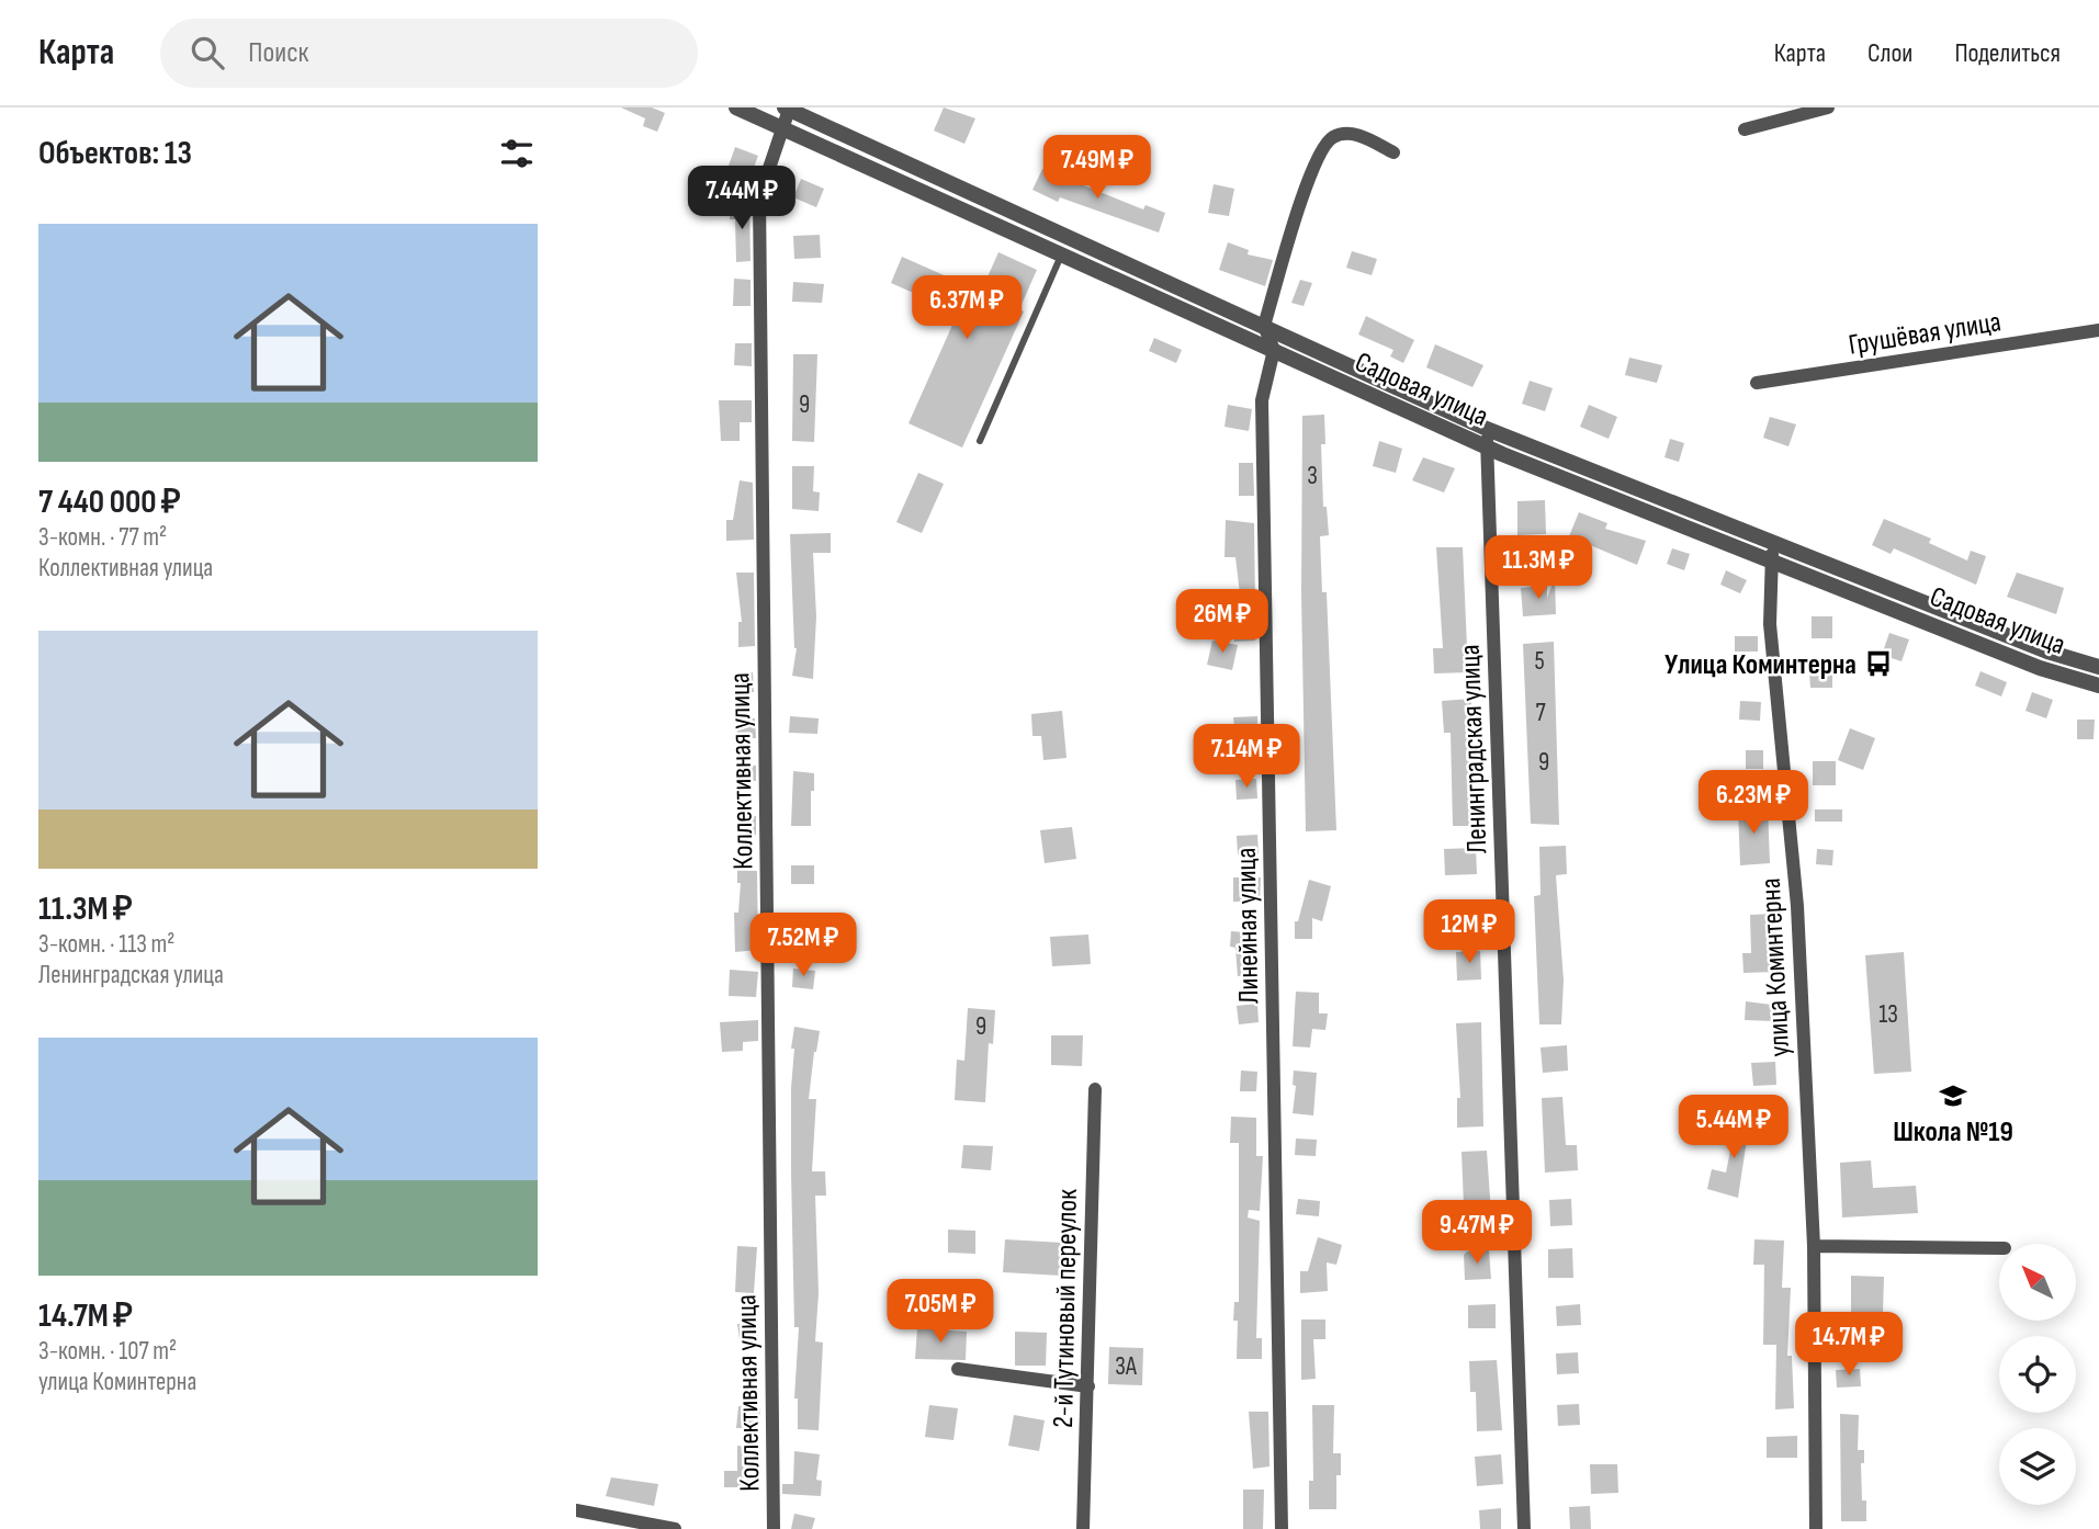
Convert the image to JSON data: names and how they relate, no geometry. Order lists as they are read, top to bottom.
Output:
{
  "streets": {
    "street": [
      "Грушёвая улица",
      "Садовая улица",
      "Ленинградская улица",
      "Коллективная улица",
      "Линейная улица",
      "улица Коминтерна",
      "2-й Тутиновый переулок"
    ]
  },
  "crossings": [
    ["Садовая улица", "Ленинградская улица"],
    ["Садовая улица", "Коллективная улица"],
    ["Садовая улица", "Линейная улица"],
    ["Садовая улица", "улица Коминтерна"]
  ],
  "places": {
    "bus stop": ["Улица Коминтерна"],
    "school or university": ["Школа №19"]
  },
  "house_numbers": [
    "9",
    "3",
    "5",
    "7",
    "9",
    "13",
    "9",
    "3А"
  ],
  "north": "top left",
  "page": {
    "header": "Карта",
    "search": "Поиск",
    "nav": ["Карта", "Слои", "Поделиться"],
    "heading": "Объектов: 13",
    "price": [
      "7.49M ₽",
      "7.44M ₽",
      "6.37M ₽",
      "11.3M ₽",
      "26M ₽",
      "7.14M ₽",
      "6.23M ₽",
      "12M ₽",
      "7.52M ₽",
      "5.44M ₽",
      "9.47M ₽",
      "7.05M ₽",
      "14.7M ₽"
    ],
    "list": [
      {
        "name": "7 440 000 ₽",
        "note": "3-комн. · 77 m² · Коллективная улица"
      },
      {
        "name": "11.3M ₽",
        "note": "3-комн. · 113 m² · Ленинградская улица"
      },
      {
        "name": "14.7M ₽",
        "note": "3-комн. · 107 m² · улица Коминтерна"
      }
    ]
  }
}
